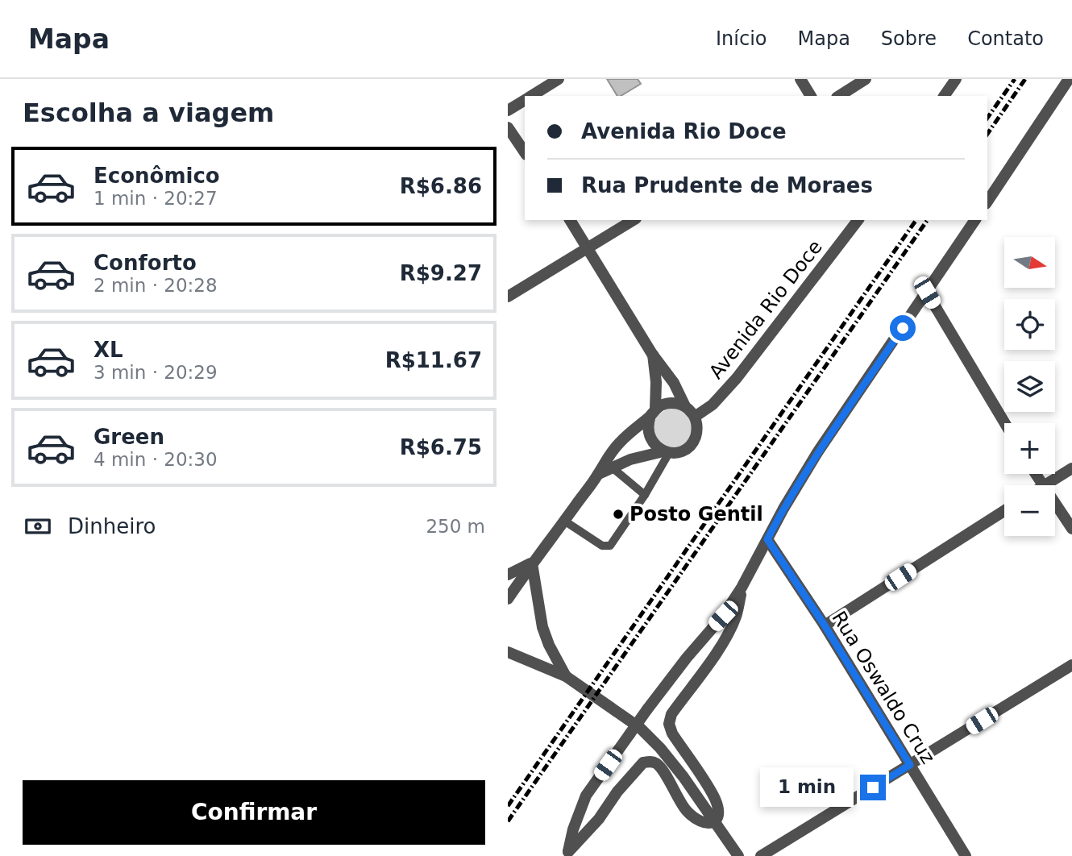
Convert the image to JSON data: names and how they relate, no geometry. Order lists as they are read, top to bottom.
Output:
{
  "streets": {
    "street": ["Avenida Rio Doce", "Rua Oswaldo Cruz"]
  },
  "places": ["Posto Gentil"],
  "north": "right",
  "page": {
    "header": "Mapa",
    "nav": [
      "Início",
      "Mapa",
      "Sobre",
      "Contato"
    ],
    "heading": "Escolha a viagem",
    "banner": ["Avenida Rio Doce", "Rua Prudente de Moraes"],
    "list": [
      {
        "name": "Econômico",
        "note": "1 min · 20:27",
        "value": "R$6.86"
      },
      {
        "name": "Conforto",
        "note": "2 min · 20:28",
        "value": "R$9.27"
      },
      {
        "name": "XL",
        "note": "3 min · 20:29",
        "value": "R$11.67"
      },
      {
        "name": "Green",
        "note": "4 min · 20:30",
        "value": "R$6.75"
      }
    ],
    "map_buttons": ["+", "−"],
    "pay": ["Dinheiro", "250 m"],
    "bubble": "1 min",
    "buttons": "Confirmar"
  }
}
